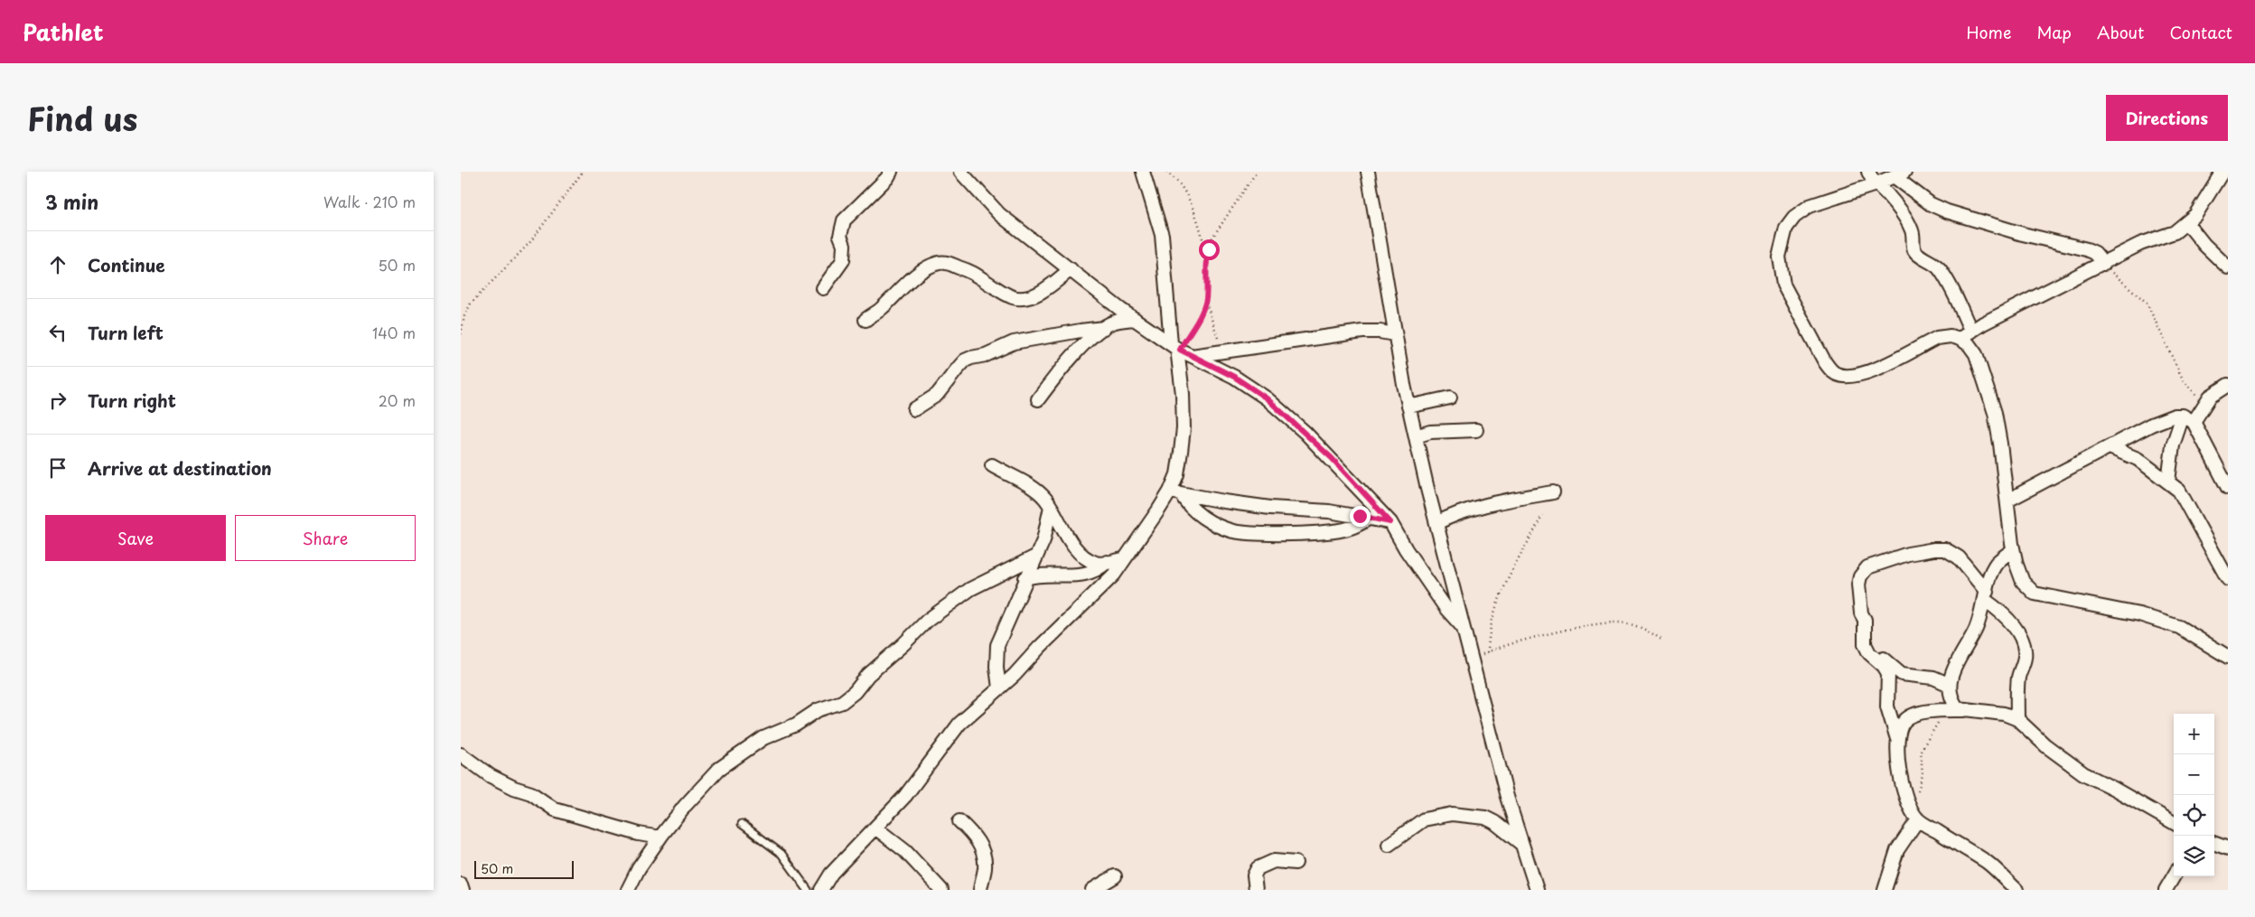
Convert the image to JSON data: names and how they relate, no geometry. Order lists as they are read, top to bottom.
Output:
{
  "scale_bar": "50 m",
  "page": {
    "header": "Pathlet",
    "nav": [
      "Home",
      "Map",
      "About",
      "Contact"
    ],
    "title": "Find us",
    "buttons": [
      "Directions",
      ["Save", "Share"]
    ],
    "heading": ["3 min", "Walk · 210 m"],
    "list": [
      ["Continue", "50 m"],
      ["Turn left", "140 m"],
      ["Turn right", "20 m"],
      "Arrive at destination"
    ],
    "map_buttons": ["+", "−"],
    "scale": "50 m"
  }
}
